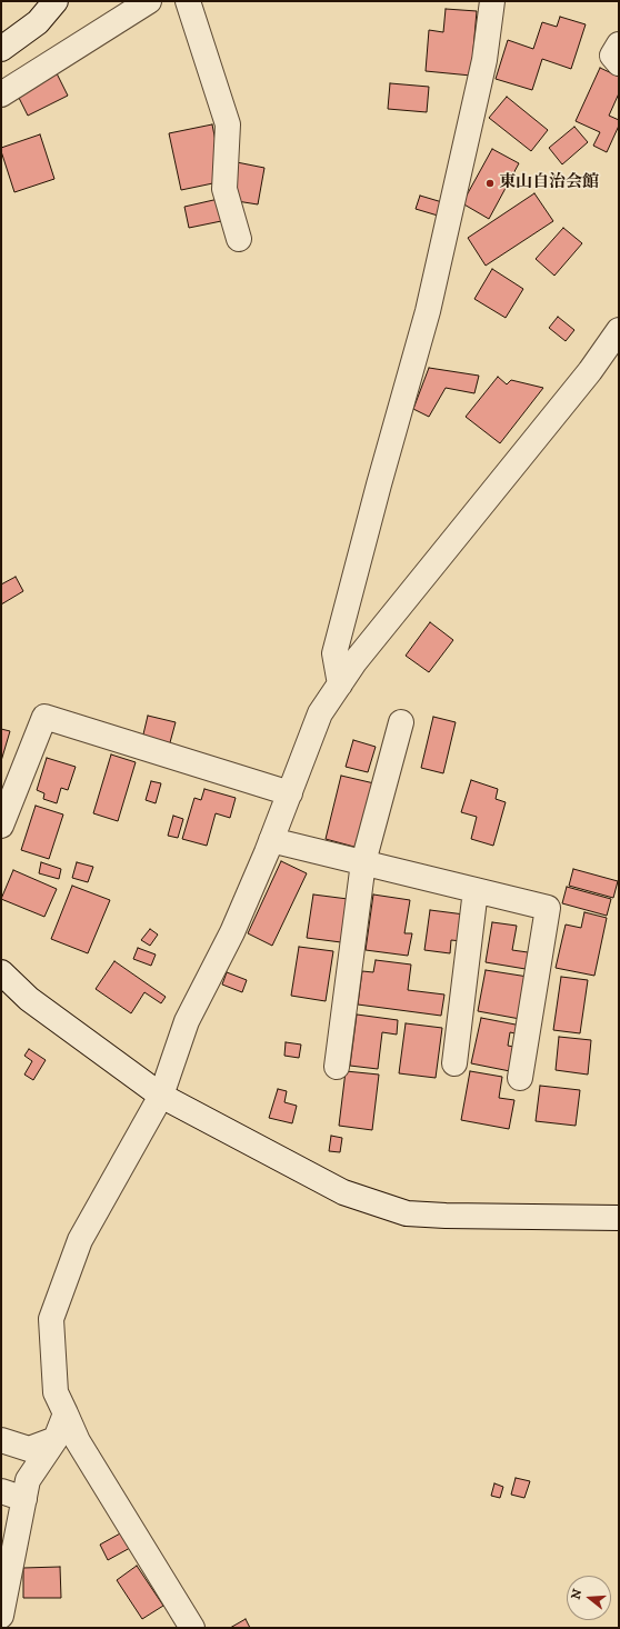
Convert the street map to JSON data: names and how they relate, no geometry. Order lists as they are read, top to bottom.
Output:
{
  "places": ["東山自治会館"],
  "north": "left"
}
